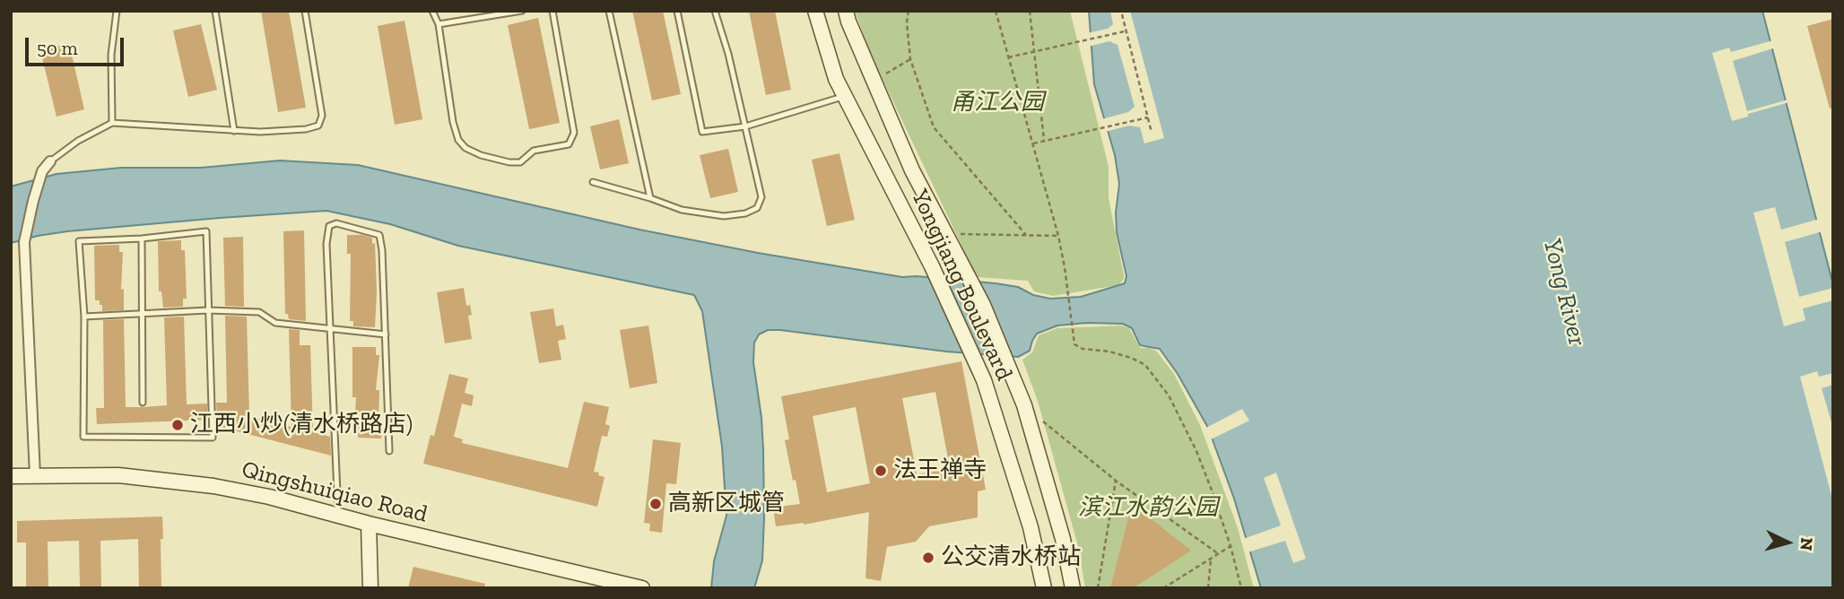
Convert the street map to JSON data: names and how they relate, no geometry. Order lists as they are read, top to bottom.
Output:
{
  "streets": {
    "main road": ["Yongjiang Boulevard", "Qingshuiqiao Road"]
  },
  "water": ["Yong River"],
  "parks": ["甬江公园", "滨江水韵公园"],
  "places": [
    "江西小炒(清水桥路店)",
    "法王禅寺",
    "高新区城管",
    "公交清水桥站"
  ],
  "scale_bar": "50 m",
  "north": "right"
}
